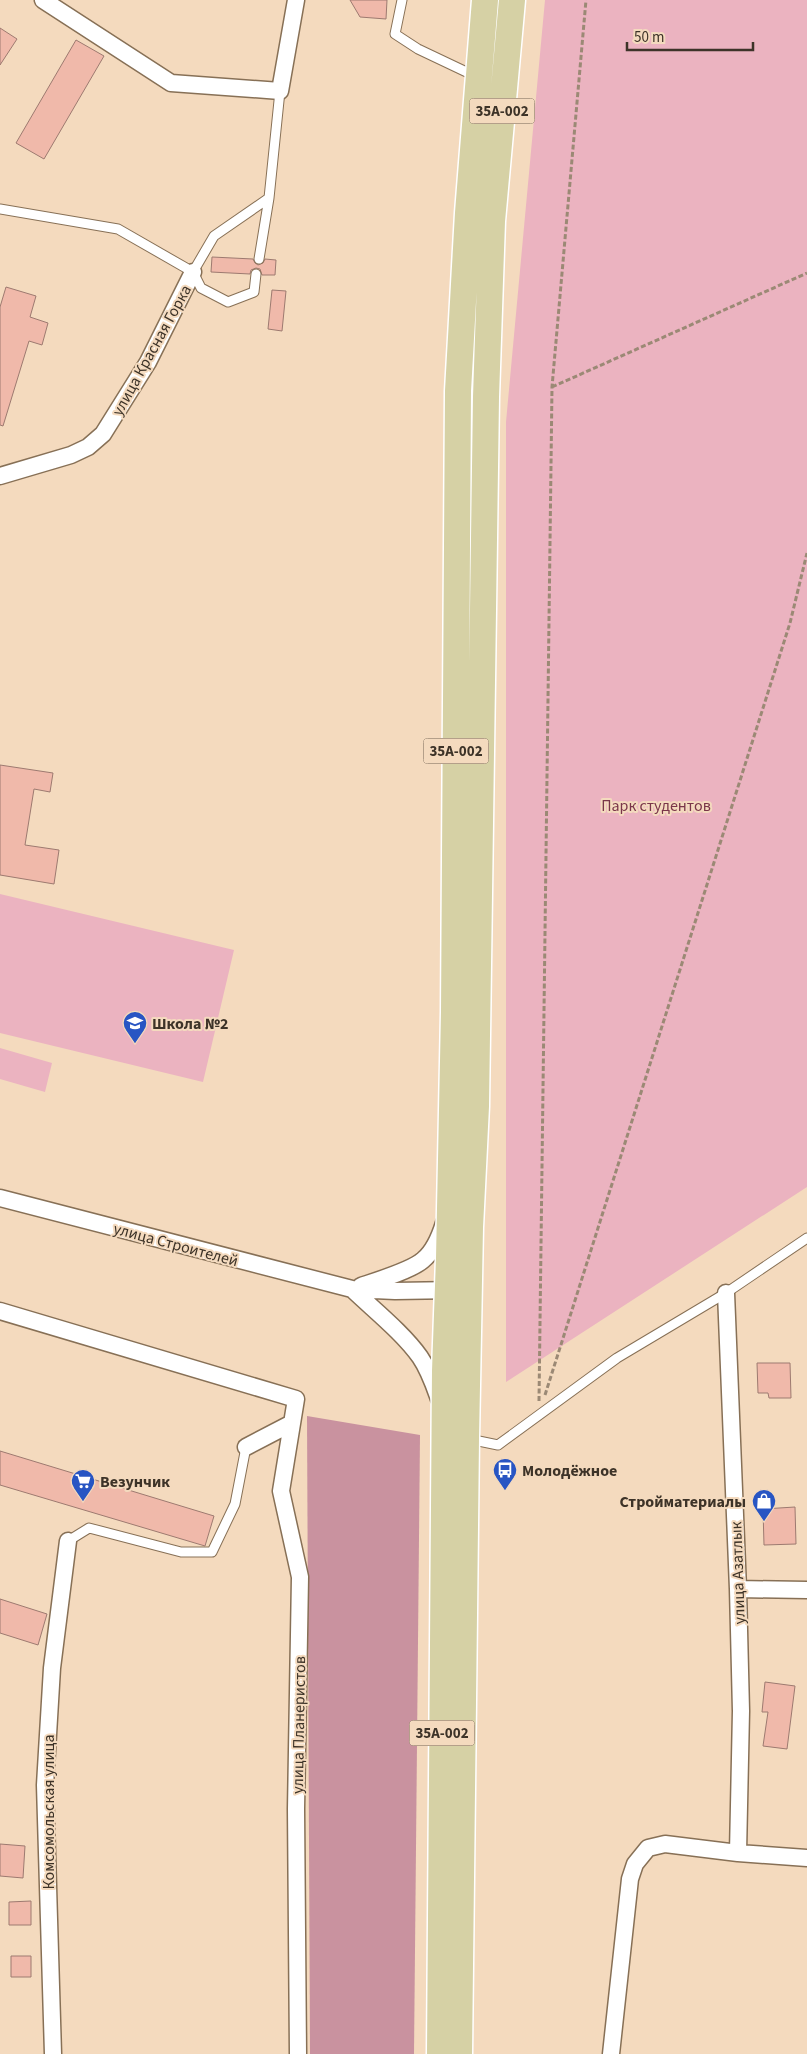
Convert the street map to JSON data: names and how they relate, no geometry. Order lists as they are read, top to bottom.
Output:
{
  "streets": {
    "main road": ["35А-002"],
    "street": [
      "улица Красная Горка",
      "улица Строителей",
      "улица Азатлык",
      "улица Планеристов",
      "Комсомольская улица"
    ]
  },
  "crossings": [
    ["35А-002", "улица Строителей"]
  ],
  "parks": ["Парк студентов"],
  "places": {
    "school or university": ["Школа №2"],
    "bus stop": ["Молодёжное"],
    "supermarket": ["Везунчик"],
    "shop": ["Стройматериалы"]
  },
  "scale_bar": "50 m"
}
